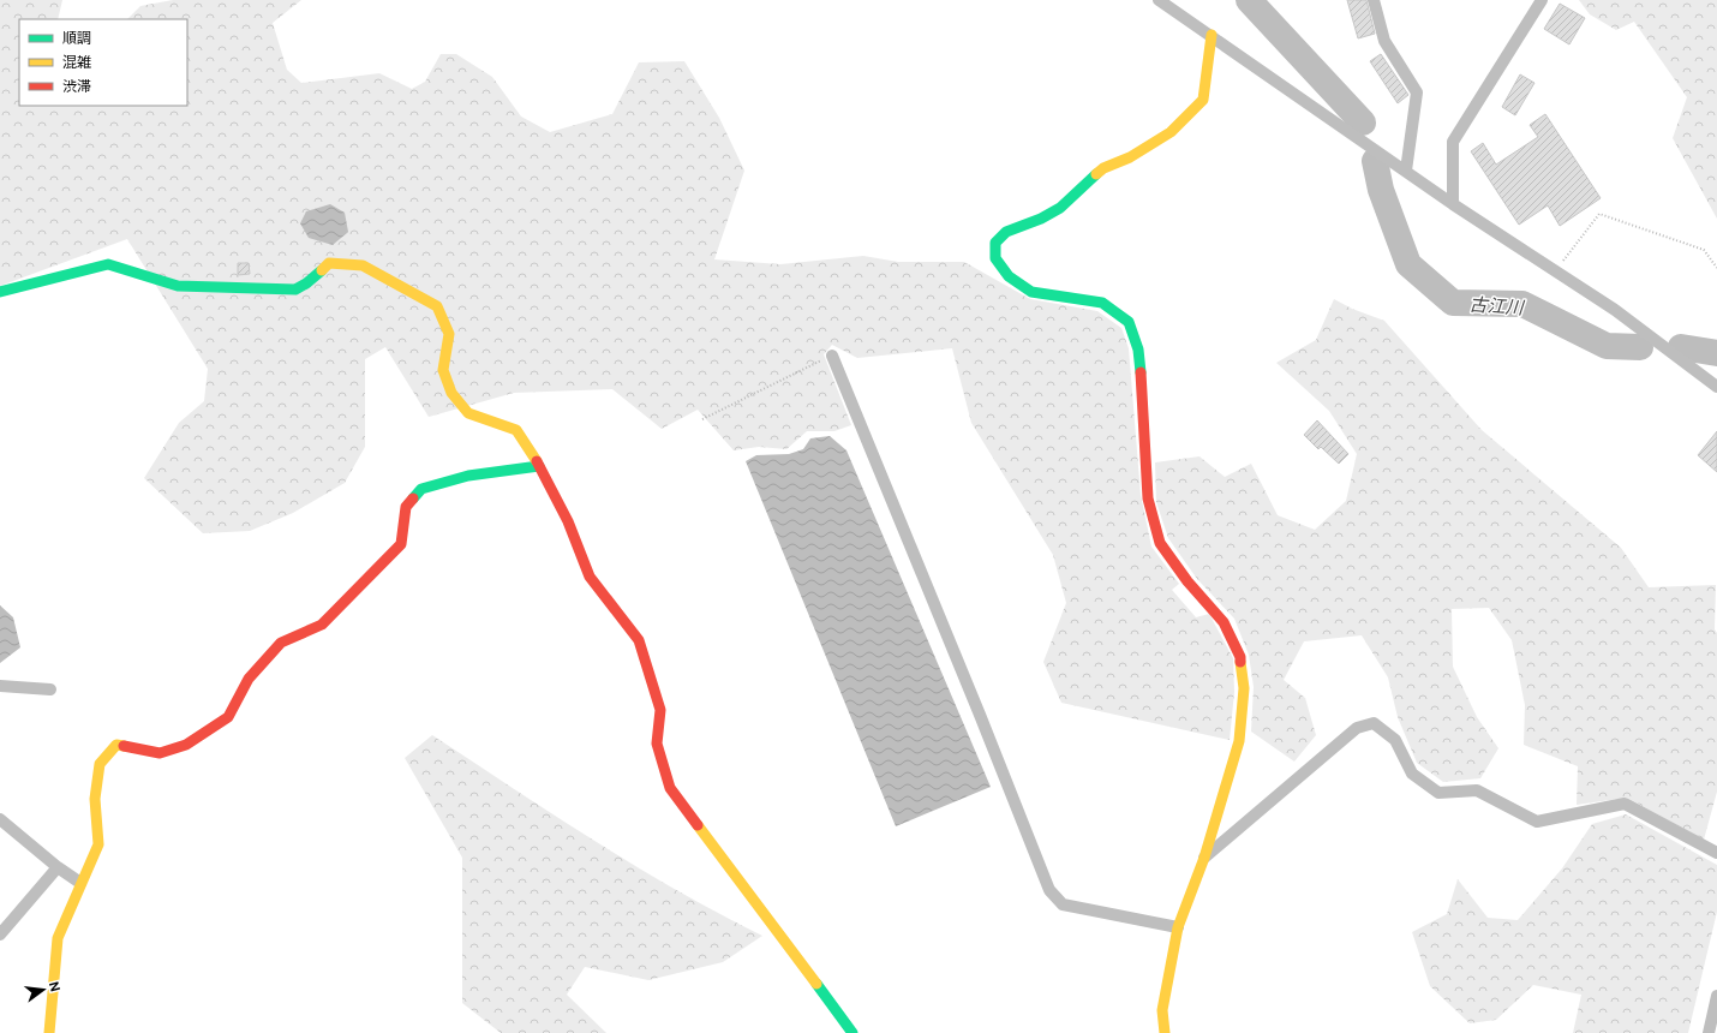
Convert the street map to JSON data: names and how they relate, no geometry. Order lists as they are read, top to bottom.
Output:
{
  "water": ["古江川"],
  "legend": ["順調", "混雑", "渋滞"],
  "north": "right"
}
